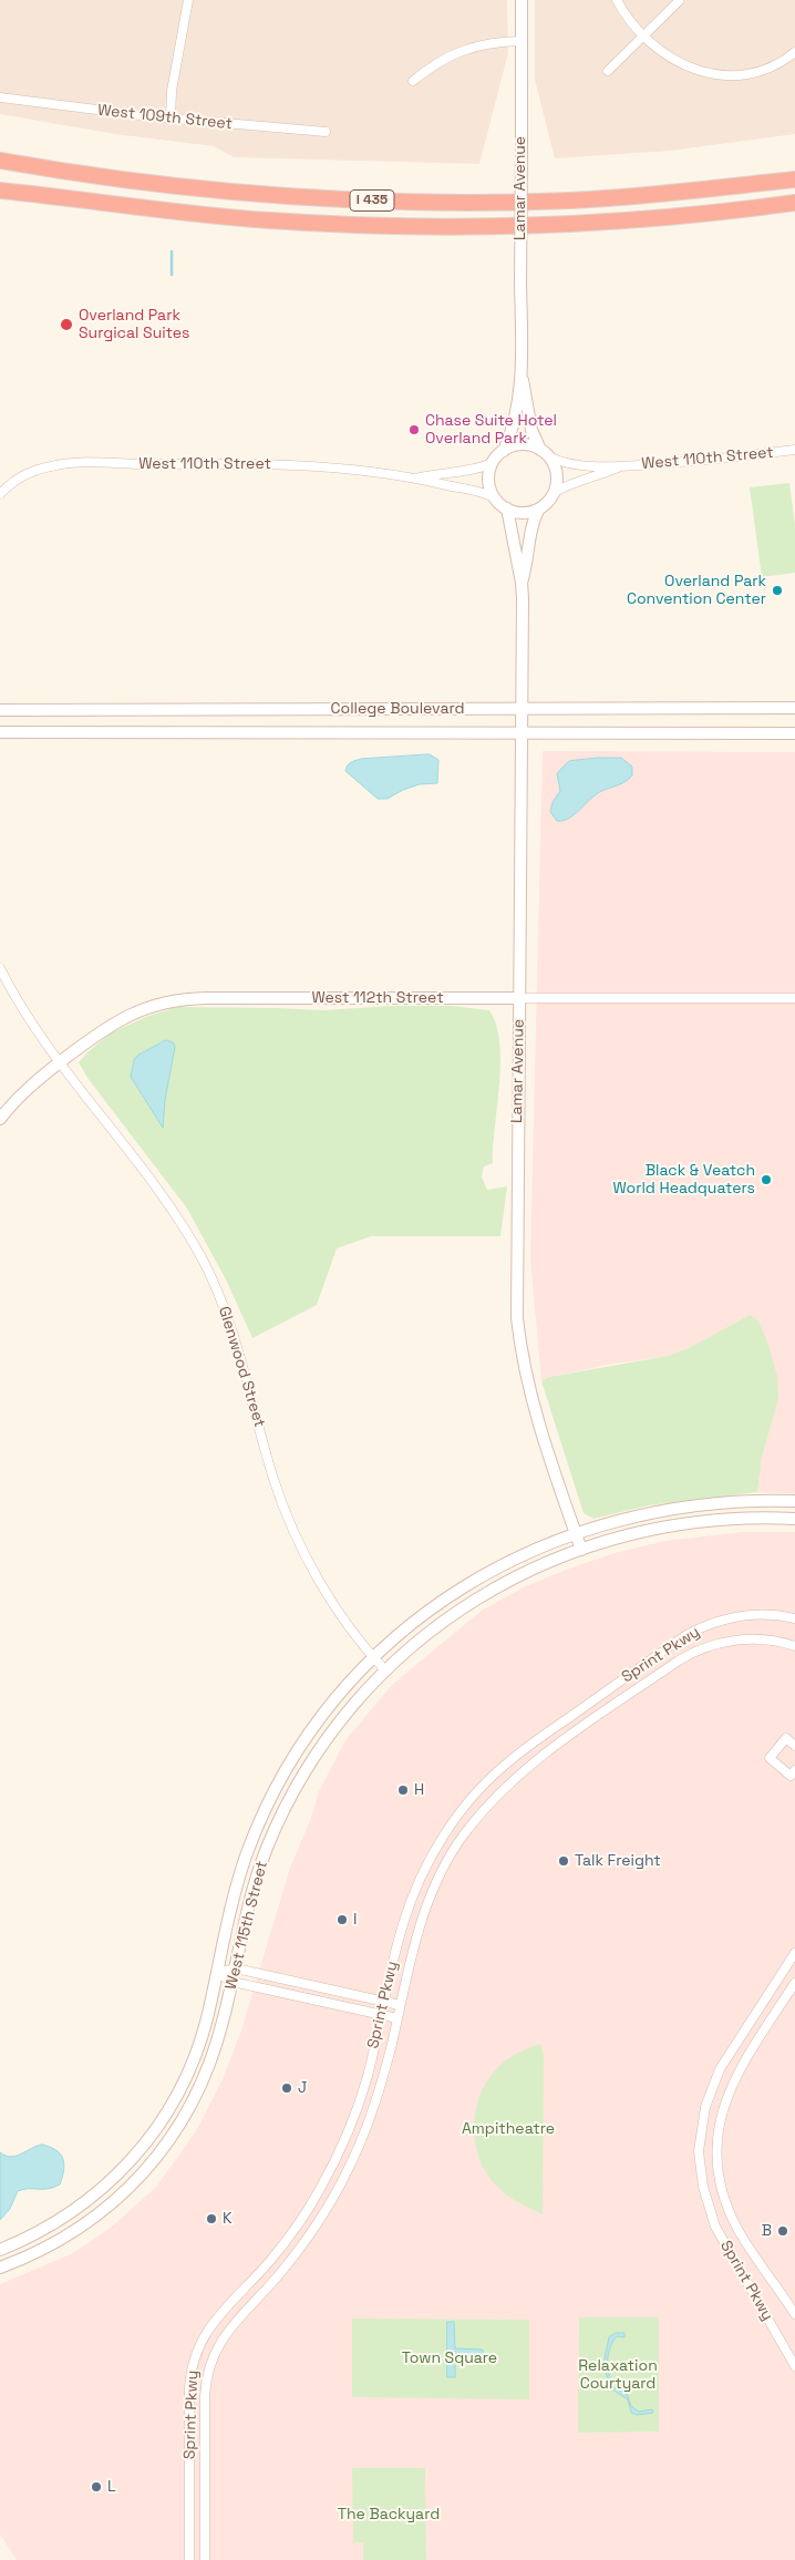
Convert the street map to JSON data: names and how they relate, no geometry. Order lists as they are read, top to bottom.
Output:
{
  "streets": {
    "highway": ["I 435"],
    "street": [
      "West 109th Street",
      "Lamar Avenue",
      "West 110th Street",
      "College Boulevard",
      "West 112th Street",
      "Glenwood Street",
      "Sprint Pkwy",
      "West 115th Street"
    ]
  },
  "crossings": [
    ["Lamar Avenue", "West 110th Street"],
    ["Lamar Avenue", "College Boulevard"],
    ["Lamar Avenue", "West 112th Street"],
    ["Lamar Avenue", "West 115th Street"],
    ["West 112th Street", "Glenwood Street"],
    ["Glenwood Street", "West 115th Street"]
  ],
  "parks": [
    "Ampitheatre",
    "Town Square",
    "Relaxation Courtyard",
    "The Backyard"
  ],
  "places": [
    "Overland Park Surgical Suites",
    "Chase Suite Hotel Overland Park",
    "Overland Park Convention Center",
    "Black & Veatch World Headquaters",
    "H",
    "Talk Freight",
    "I",
    "J",
    "K",
    "B",
    "L"
  ]
}
